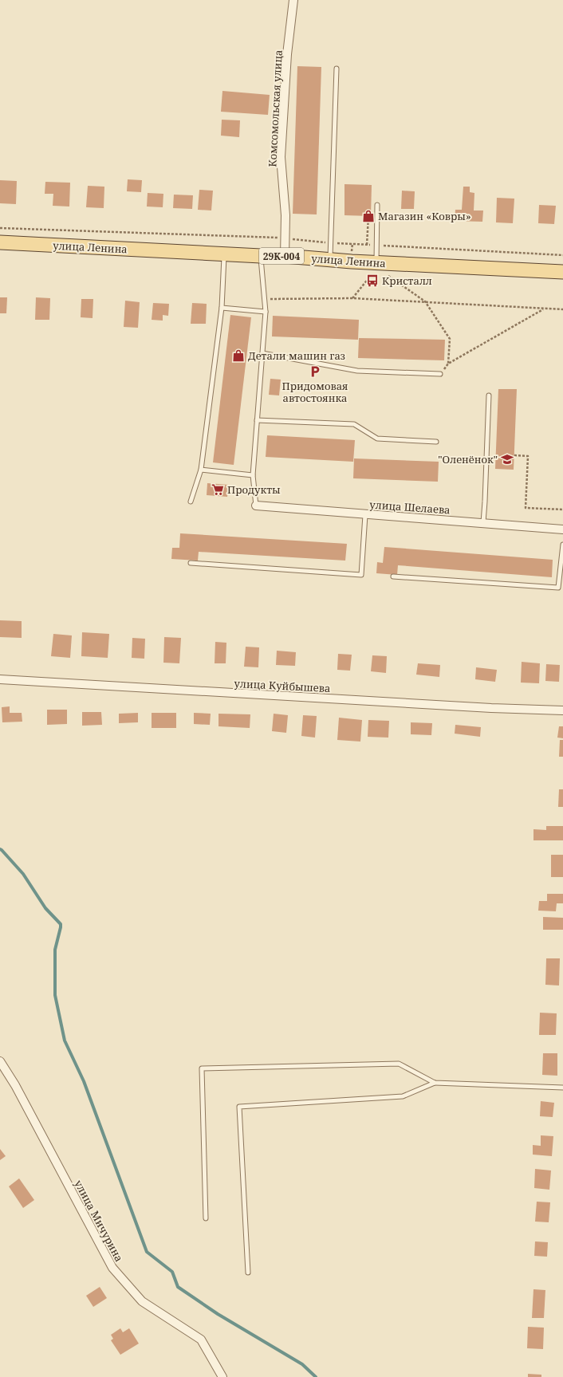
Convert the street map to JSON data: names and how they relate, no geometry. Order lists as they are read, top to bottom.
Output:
{
  "streets": {
    "main road": ["улица Ленина", "29К-004"],
    "street": [
      "Комсомольская улица",
      "улица Шелаева",
      "улица Куйбышева",
      "улица Мичурина"
    ]
  },
  "crossings": [
    ["Комсомольская улица", "улица Ленина"]
  ],
  "places": {
    "shop": ["Магазин «Ковры»", "Детали машин газ"],
    "bus stop": ["Кристалл"],
    "parking": ["Придомовая автостоянка"],
    "school or university": ["\"Оленёнок\""],
    "supermarket": ["Продукты"]
  }
}
